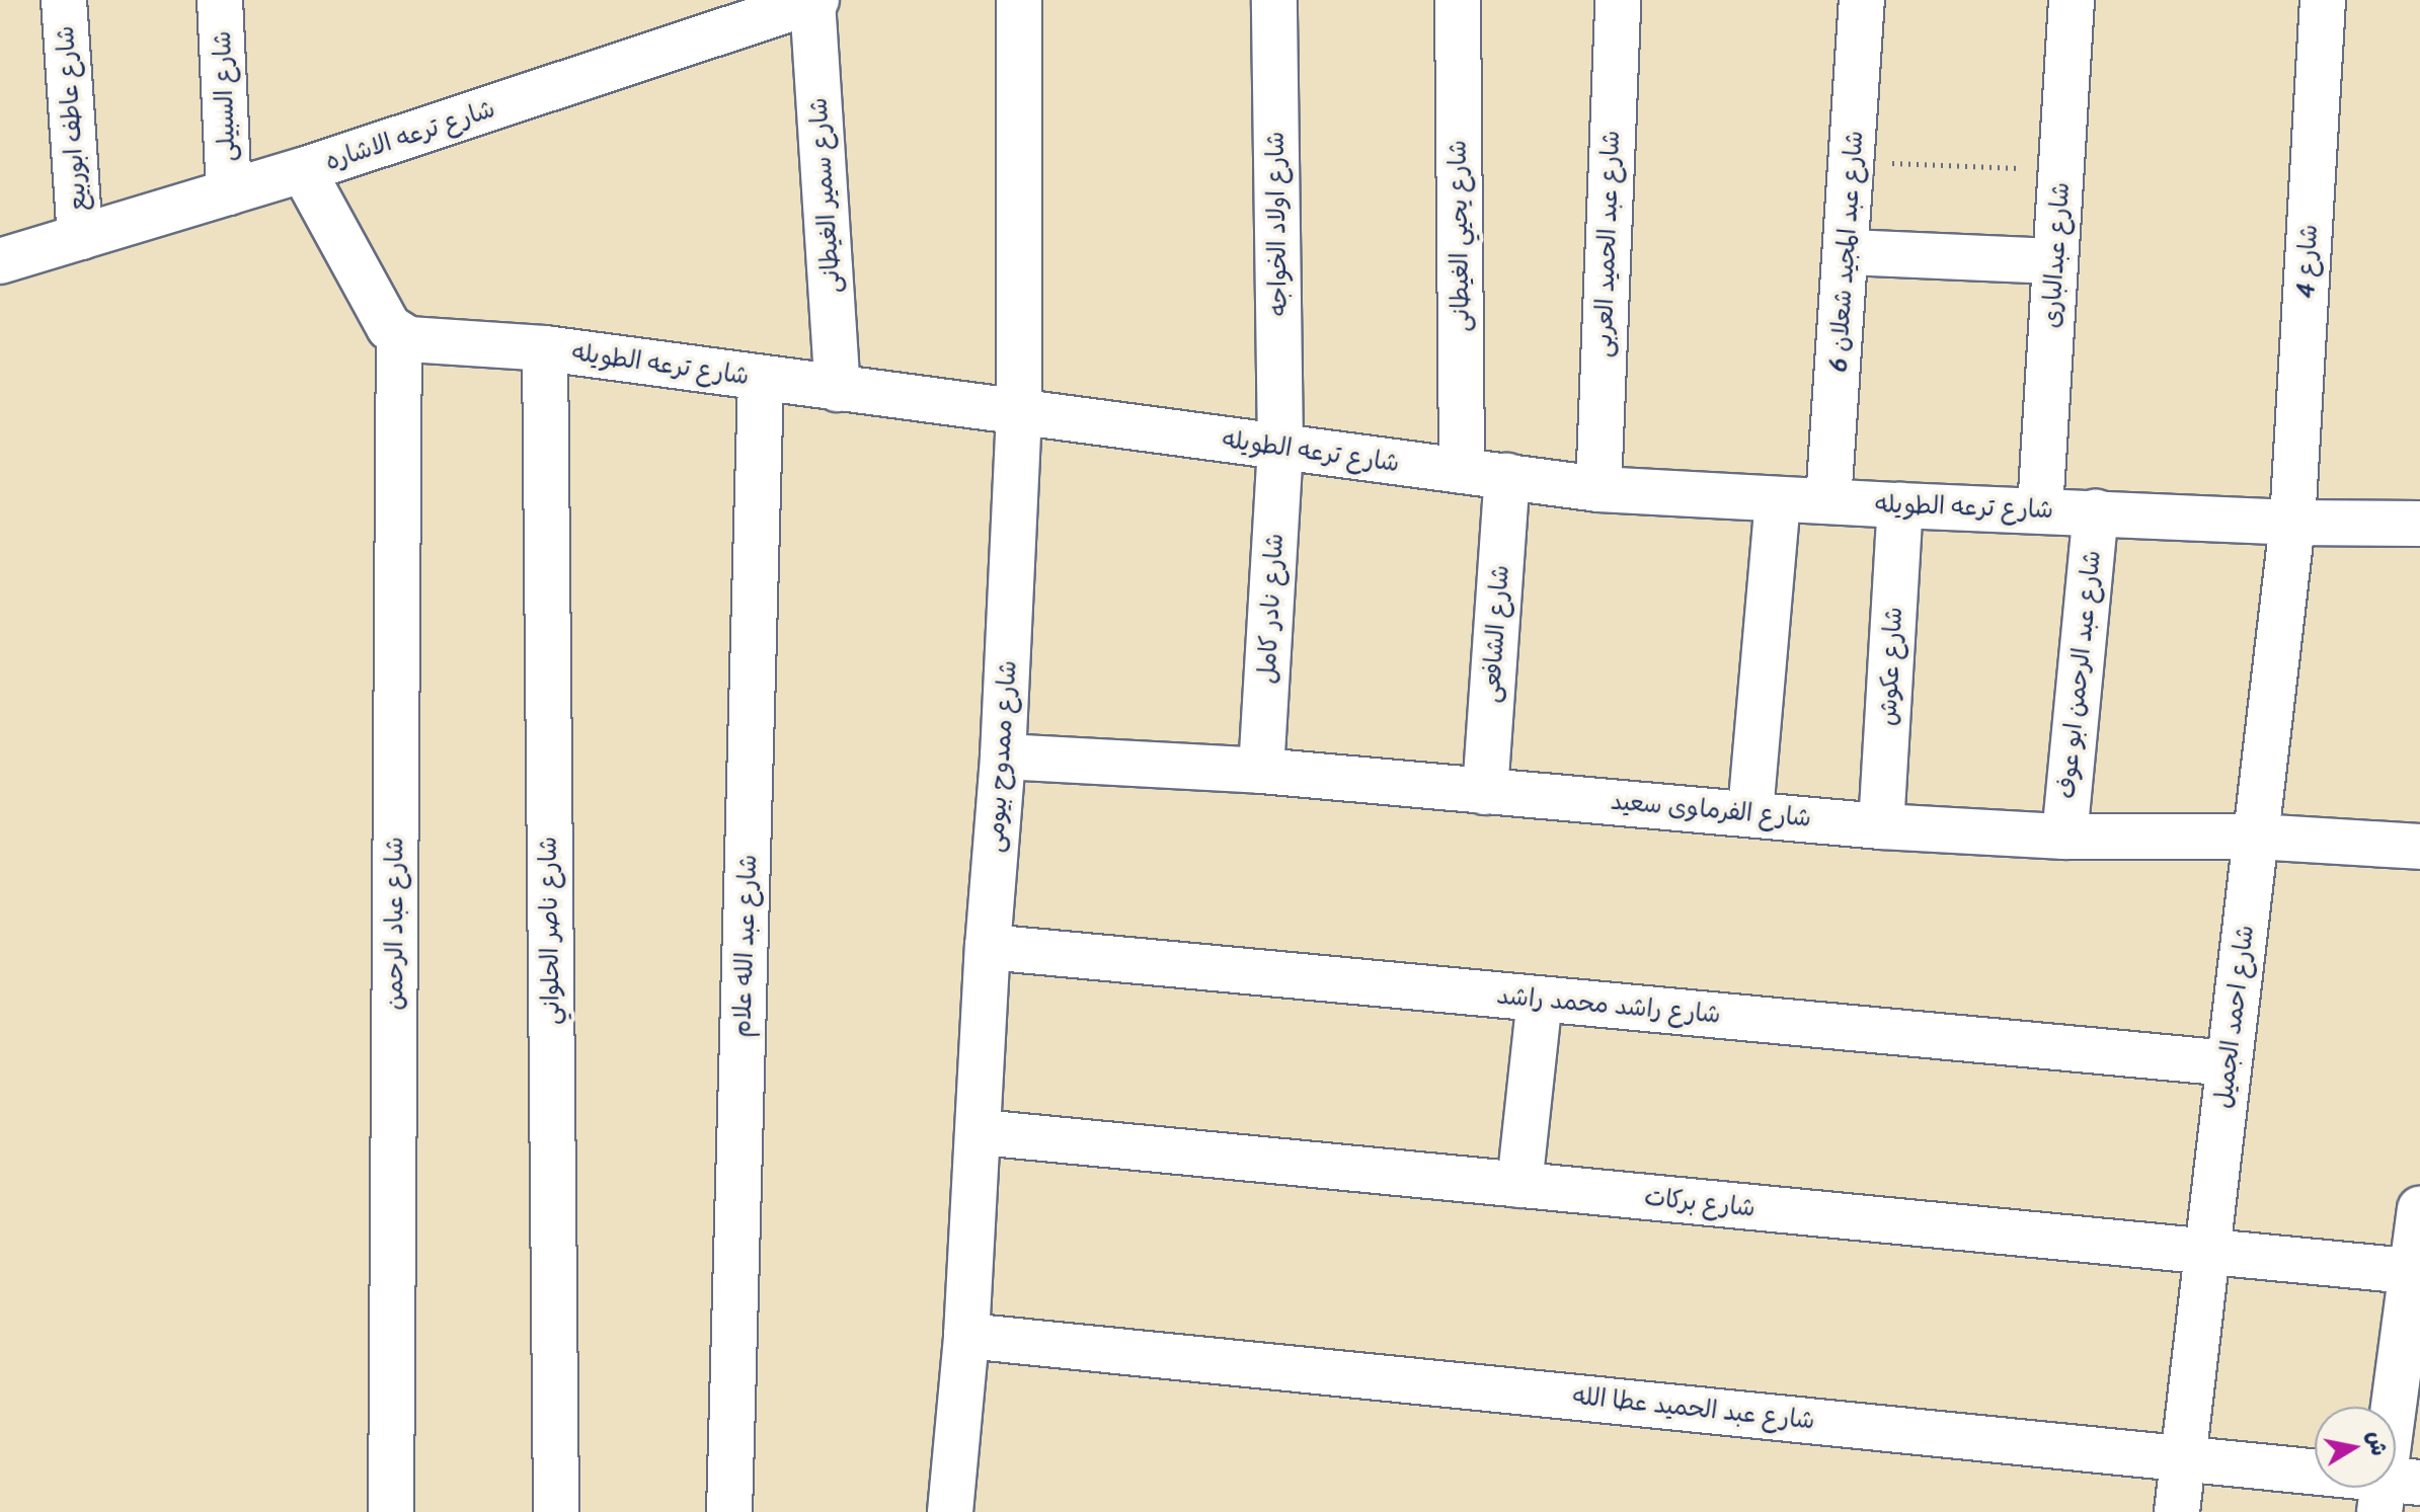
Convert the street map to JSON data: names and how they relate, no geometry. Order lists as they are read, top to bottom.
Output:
{
  "streets": {
    "street": [
      "شارع السبيلى",
      "شارع عاطف ابوربيع",
      "شارع ترعه الاشاره",
      "شارع سمير الغيطانى",
      "شارع اولاد الخواجه",
      "شارع يحيي الغيطانى",
      "شارع عبد الحميد العربى",
      "شارع عبد المجيد شعلان 6",
      "شارع عبدالبارى",
      "شارع 4",
      "شارع ترعه الطويله",
      "شارع نادر كامل",
      "شارع الشافعى",
      "شارع عكوش",
      "شارع عبد الرحمن ابو عوف",
      "شارع ممدوح بيومى",
      "شارع الفرماوى سعيد",
      "شارع عباد الرحمن",
      "شارع ناصر الحلواني",
      "شارع عبد الله علام",
      "شارع راشد محمد راشد",
      "شارع احمد الجميل",
      "شارع بركات",
      "شارع عبد الحميد عطا الله"
    ]
  },
  "crossings": [
    ["شارع السبيلى", "شارع ترعه الاشاره"],
    ["شارع عاطف ابوربيع", "شارع ترعه الاشاره"],
    ["شارع ترعه الاشاره", "شارع سمير الغيطانى"],
    ["شارع سمير الغيطانى", "شارع ترعه الطويله"],
    ["شارع اولاد الخواجه", "شارع ترعه الطويله"],
    ["شارع اولاد الخواجه", "شارع نادر كامل"],
    ["شارع يحيي الغيطانى", "شارع ترعه الطويله"],
    ["شارع عبد الحميد العربى", "شارع ترعه الطويله"],
    ["شارع عبد المجيد شعلان 6", "شارع ترعه الطويله"],
    ["شارع عبدالبارى", "شارع ترعه الطويله"],
    ["شارع 4", "شارع ترعه الطويله"],
    ["شارع 4", "شارع احمد الجميل"],
    ["شارع ترعه الطويله", "شارع نادر كامل"],
    ["شارع ترعه الطويله", "شارع الشافعى"],
    ["شارع ترعه الطويله", "شارع عكوش"],
    ["شارع ترعه الطويله", "شارع عبد الرحمن ابو عوف"],
    ["شارع ترعه الطويله", "شارع ممدوح بيومى"],
    ["شارع ترعه الطويله", "شارع عباد الرحمن"],
    ["شارع ترعه الطويله", "شارع ناصر الحلواني"],
    ["شارع ترعه الطويله", "شارع عبد الله علام"],
    ["شارع ترعه الطويله", "شارع احمد الجميل"],
    ["شارع نادر كامل", "شارع الفرماوى سعيد"],
    ["شارع الشافعى", "شارع الفرماوى سعيد"],
    ["شارع عكوش", "شارع الفرماوى سعيد"],
    ["شارع عبد الرحمن ابو عوف", "شارع الفرماوى سعيد"],
    ["شارع ممدوح بيومى", "شارع الفرماوى سعيد"],
    ["شارع ممدوح بيومى", "شارع راشد محمد راشد"],
    ["شارع ممدوح بيومى", "شارع بركات"],
    ["شارع ممدوح بيومى", "شارع عبد الحميد عطا الله"],
    ["شارع الفرماوى سعيد", "شارع احمد الجميل"],
    ["شارع راشد محمد راشد", "شارع احمد الجميل"],
    ["شارع احمد الجميل", "شارع بركات"],
    ["شارع احمد الجميل", "شارع عبد الحميد عطا الله"]
  ],
  "north": "right"
}
